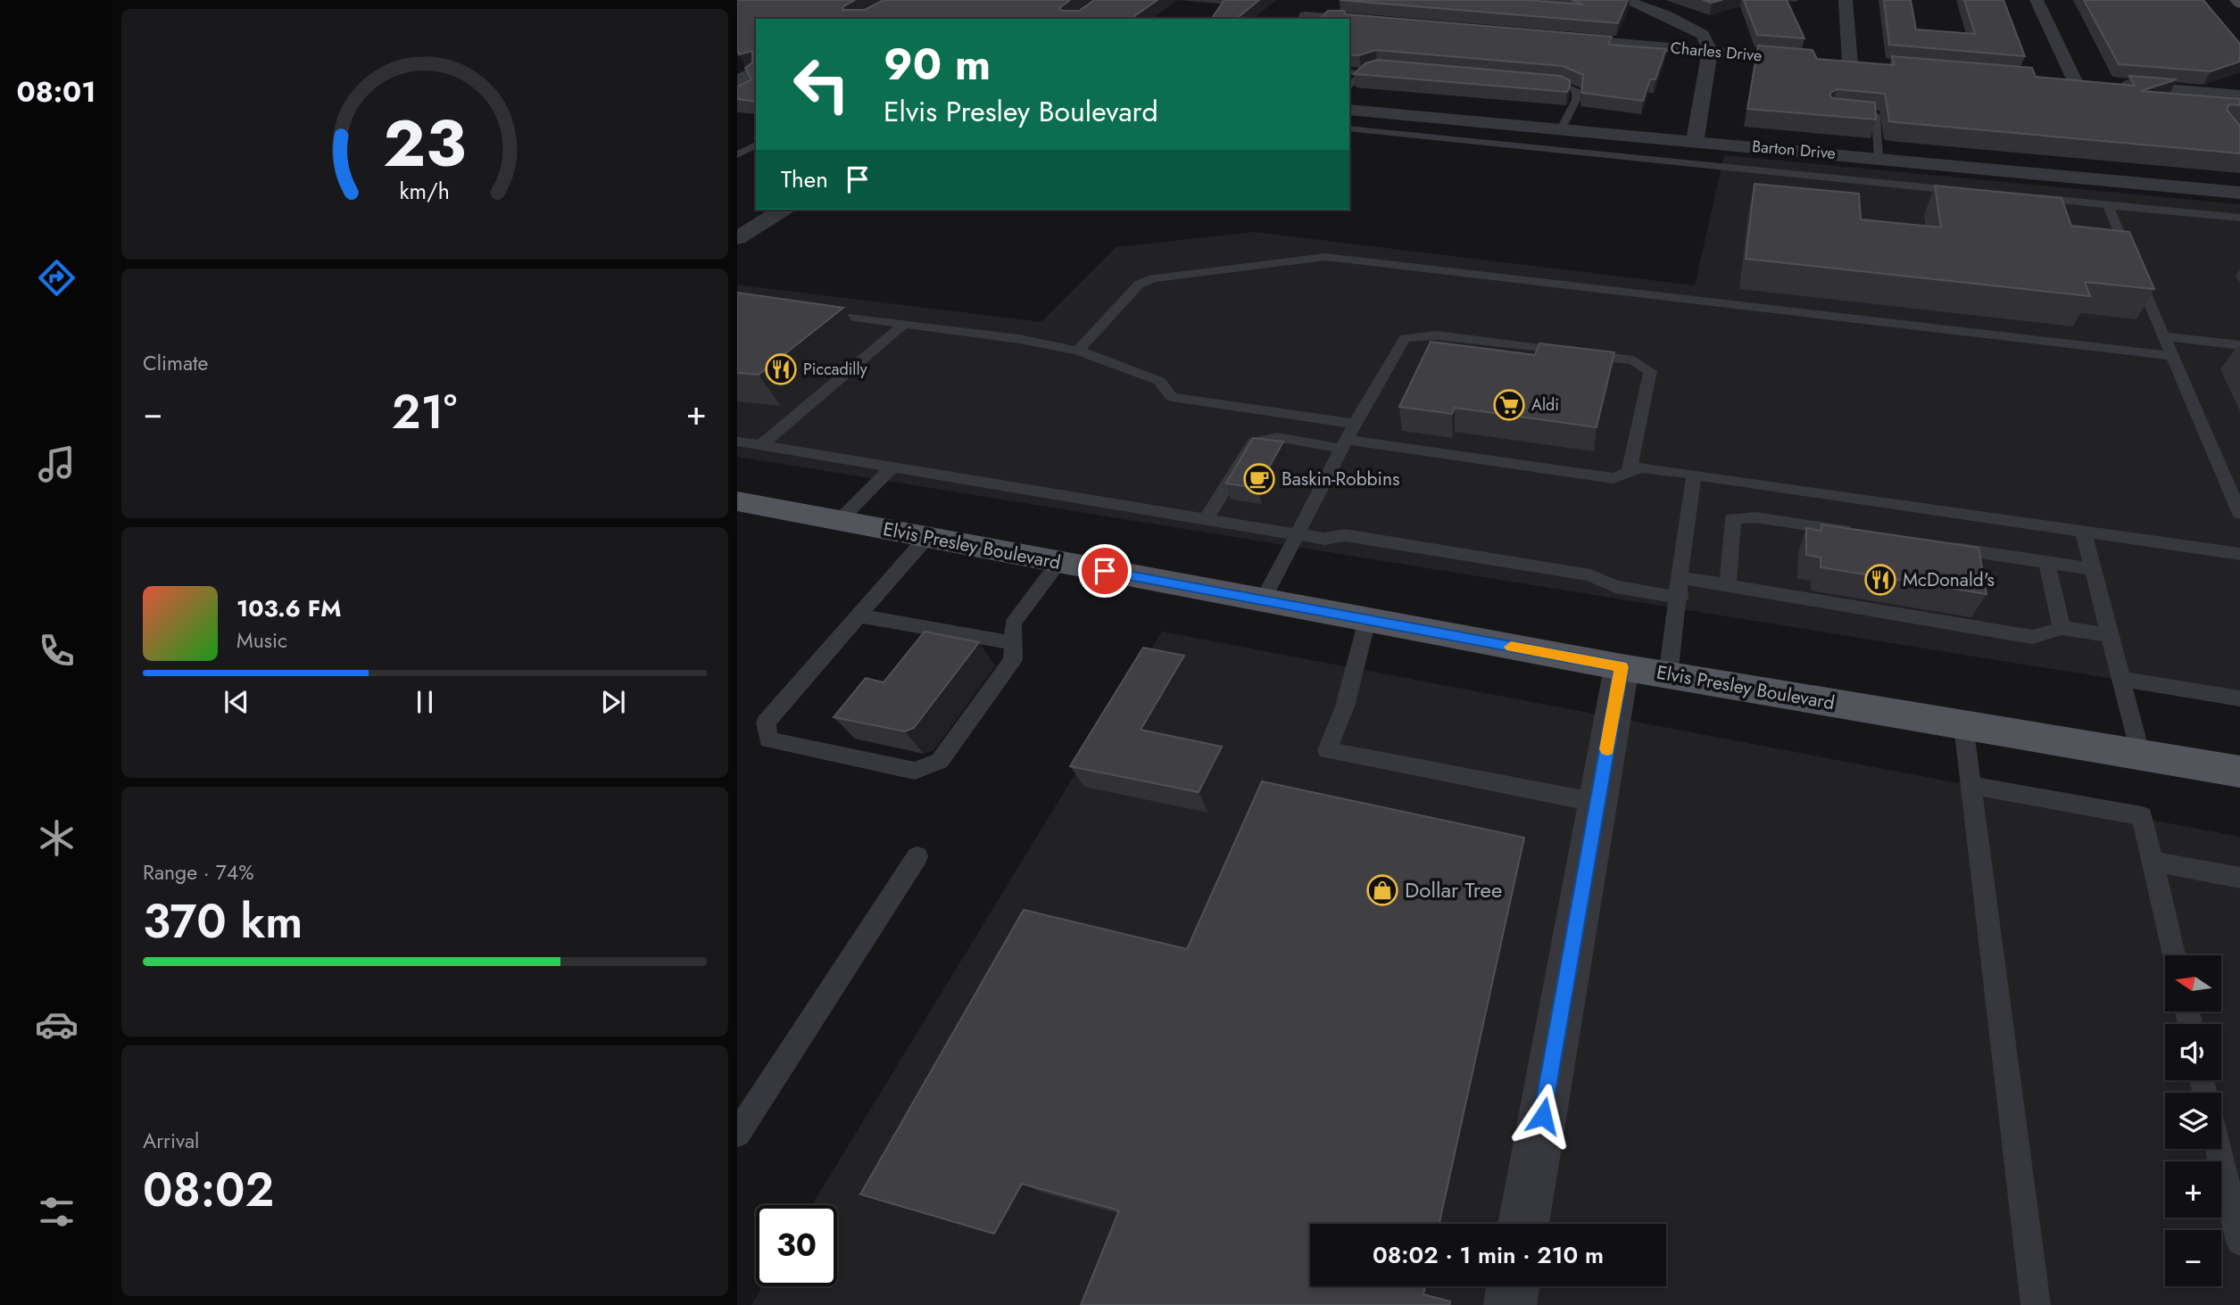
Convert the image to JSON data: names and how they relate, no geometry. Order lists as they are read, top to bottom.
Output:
{
  "streets": {
    "main road": ["Elvis Presley Boulevard"],
    "street": ["Charles Drive", "Barton Drive"]
  },
  "places": {
    "restaurant": ["Piccadilly", "McDonald's"],
    "supermarket": ["Aldi"],
    "cafe": ["Baskin-Robbins"],
    "shop": ["Dollar Tree"]
  },
  "north": "left",
  "page": {
    "tabs": "08:01",
    "turn": ["90 m", "Elvis Presley Boulevard"],
    "then": "Then",
    "tile": [
      "Climate",
      ["Range · 74%", "370 km"],
      ["Arrival", "08:02"]
    ],
    "heat": ["−", "21°", "+"],
    "song": ["103.6 FM", "Music"],
    "map_buttons": ["+", "−"],
    "limit": "30",
    "trip": "08:02 · 1 min · 210 m",
    "gauge": ["23", "km/h"]
  }
}
